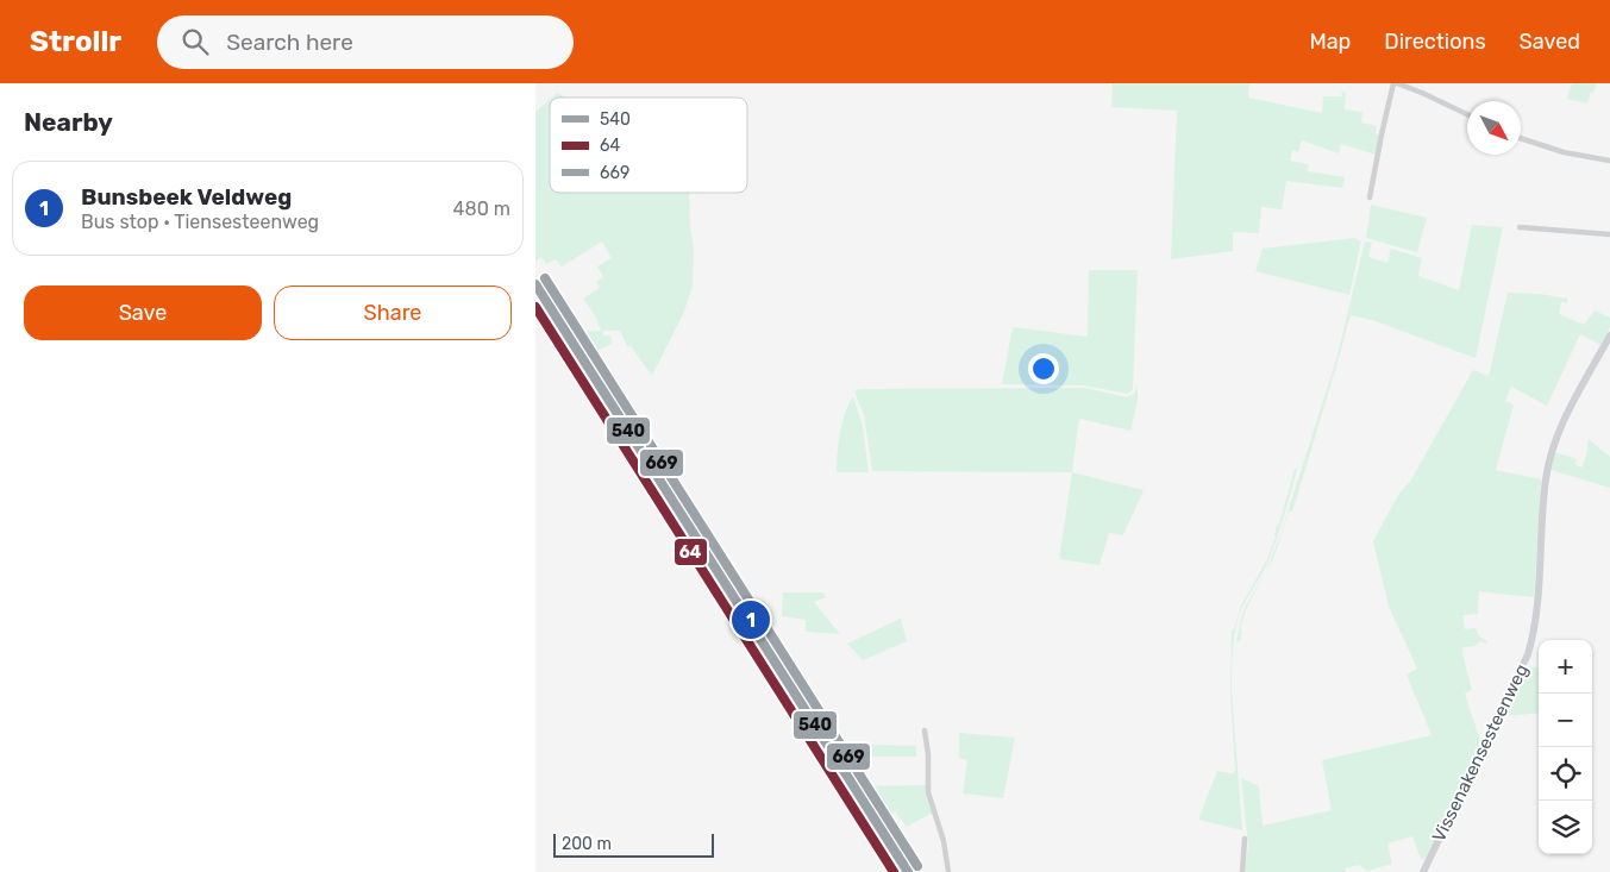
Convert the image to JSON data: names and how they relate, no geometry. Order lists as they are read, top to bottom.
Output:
{
  "streets": {
    "street": ["Vissenakensesteenweg"]
  },
  "lines": ["transit line 669", "transit line 540", "transit line 64"],
  "legend": ["540", "64", "669"],
  "scale_bar": "200 m",
  "north": "bottom right",
  "page": {
    "header": "Strollr",
    "search": "Search here",
    "nav": ["Map", "Directions", "Saved"],
    "heading": "Nearby",
    "list": [
      {
        "mark": "1",
        "name": "Bunsbeek Veldweg",
        "note": "Bus stop · Tiensesteenweg",
        "value": "480 m"
      }
    ],
    "buttons": ["Save", "Share"],
    "pins": "1",
    "map_buttons": ["+", "−"],
    "scale": "200 m"
  }
}
